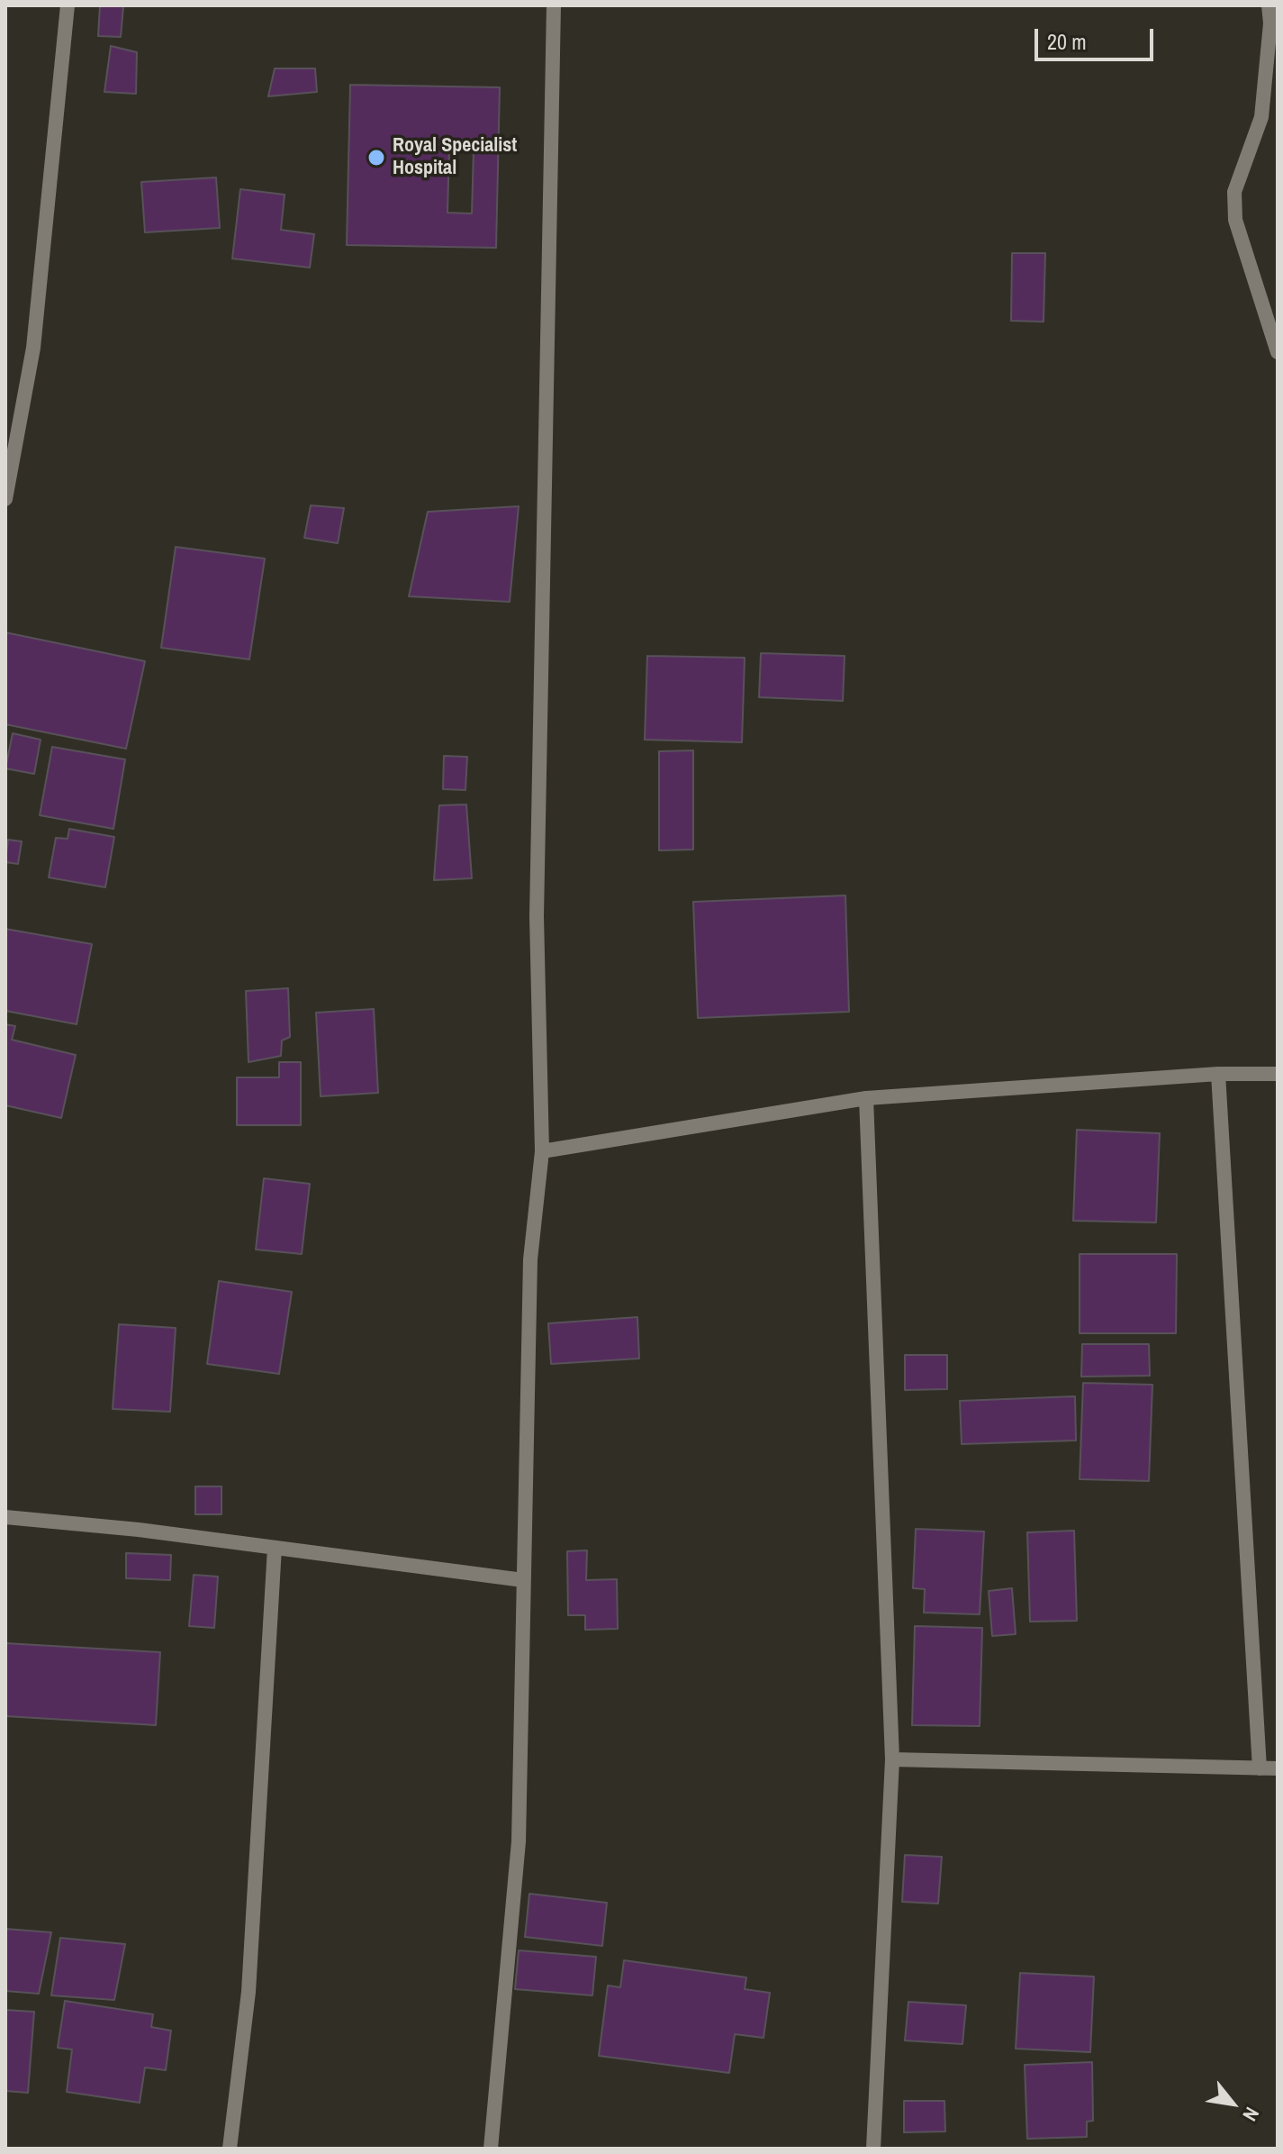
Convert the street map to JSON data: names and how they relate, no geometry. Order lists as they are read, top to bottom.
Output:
{
  "places": ["Royal Specialist Hospital"],
  "scale_bar": "20 m",
  "north": "bottom right"
}
